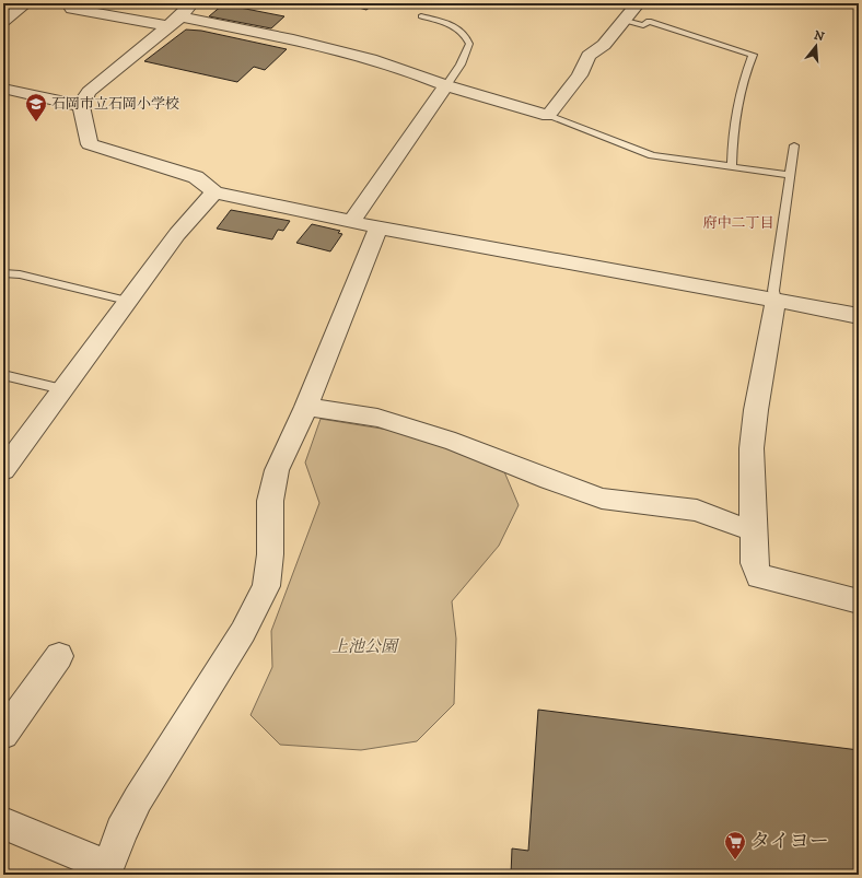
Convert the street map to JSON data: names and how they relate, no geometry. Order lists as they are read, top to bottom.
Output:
{
  "districts": ["府中二丁目"],
  "parks": ["上池公園"],
  "places": {
    "school or university": ["石岡市立石岡小学校"],
    "supermarket": ["タイヨー"]
  },
  "north": "top"
}
